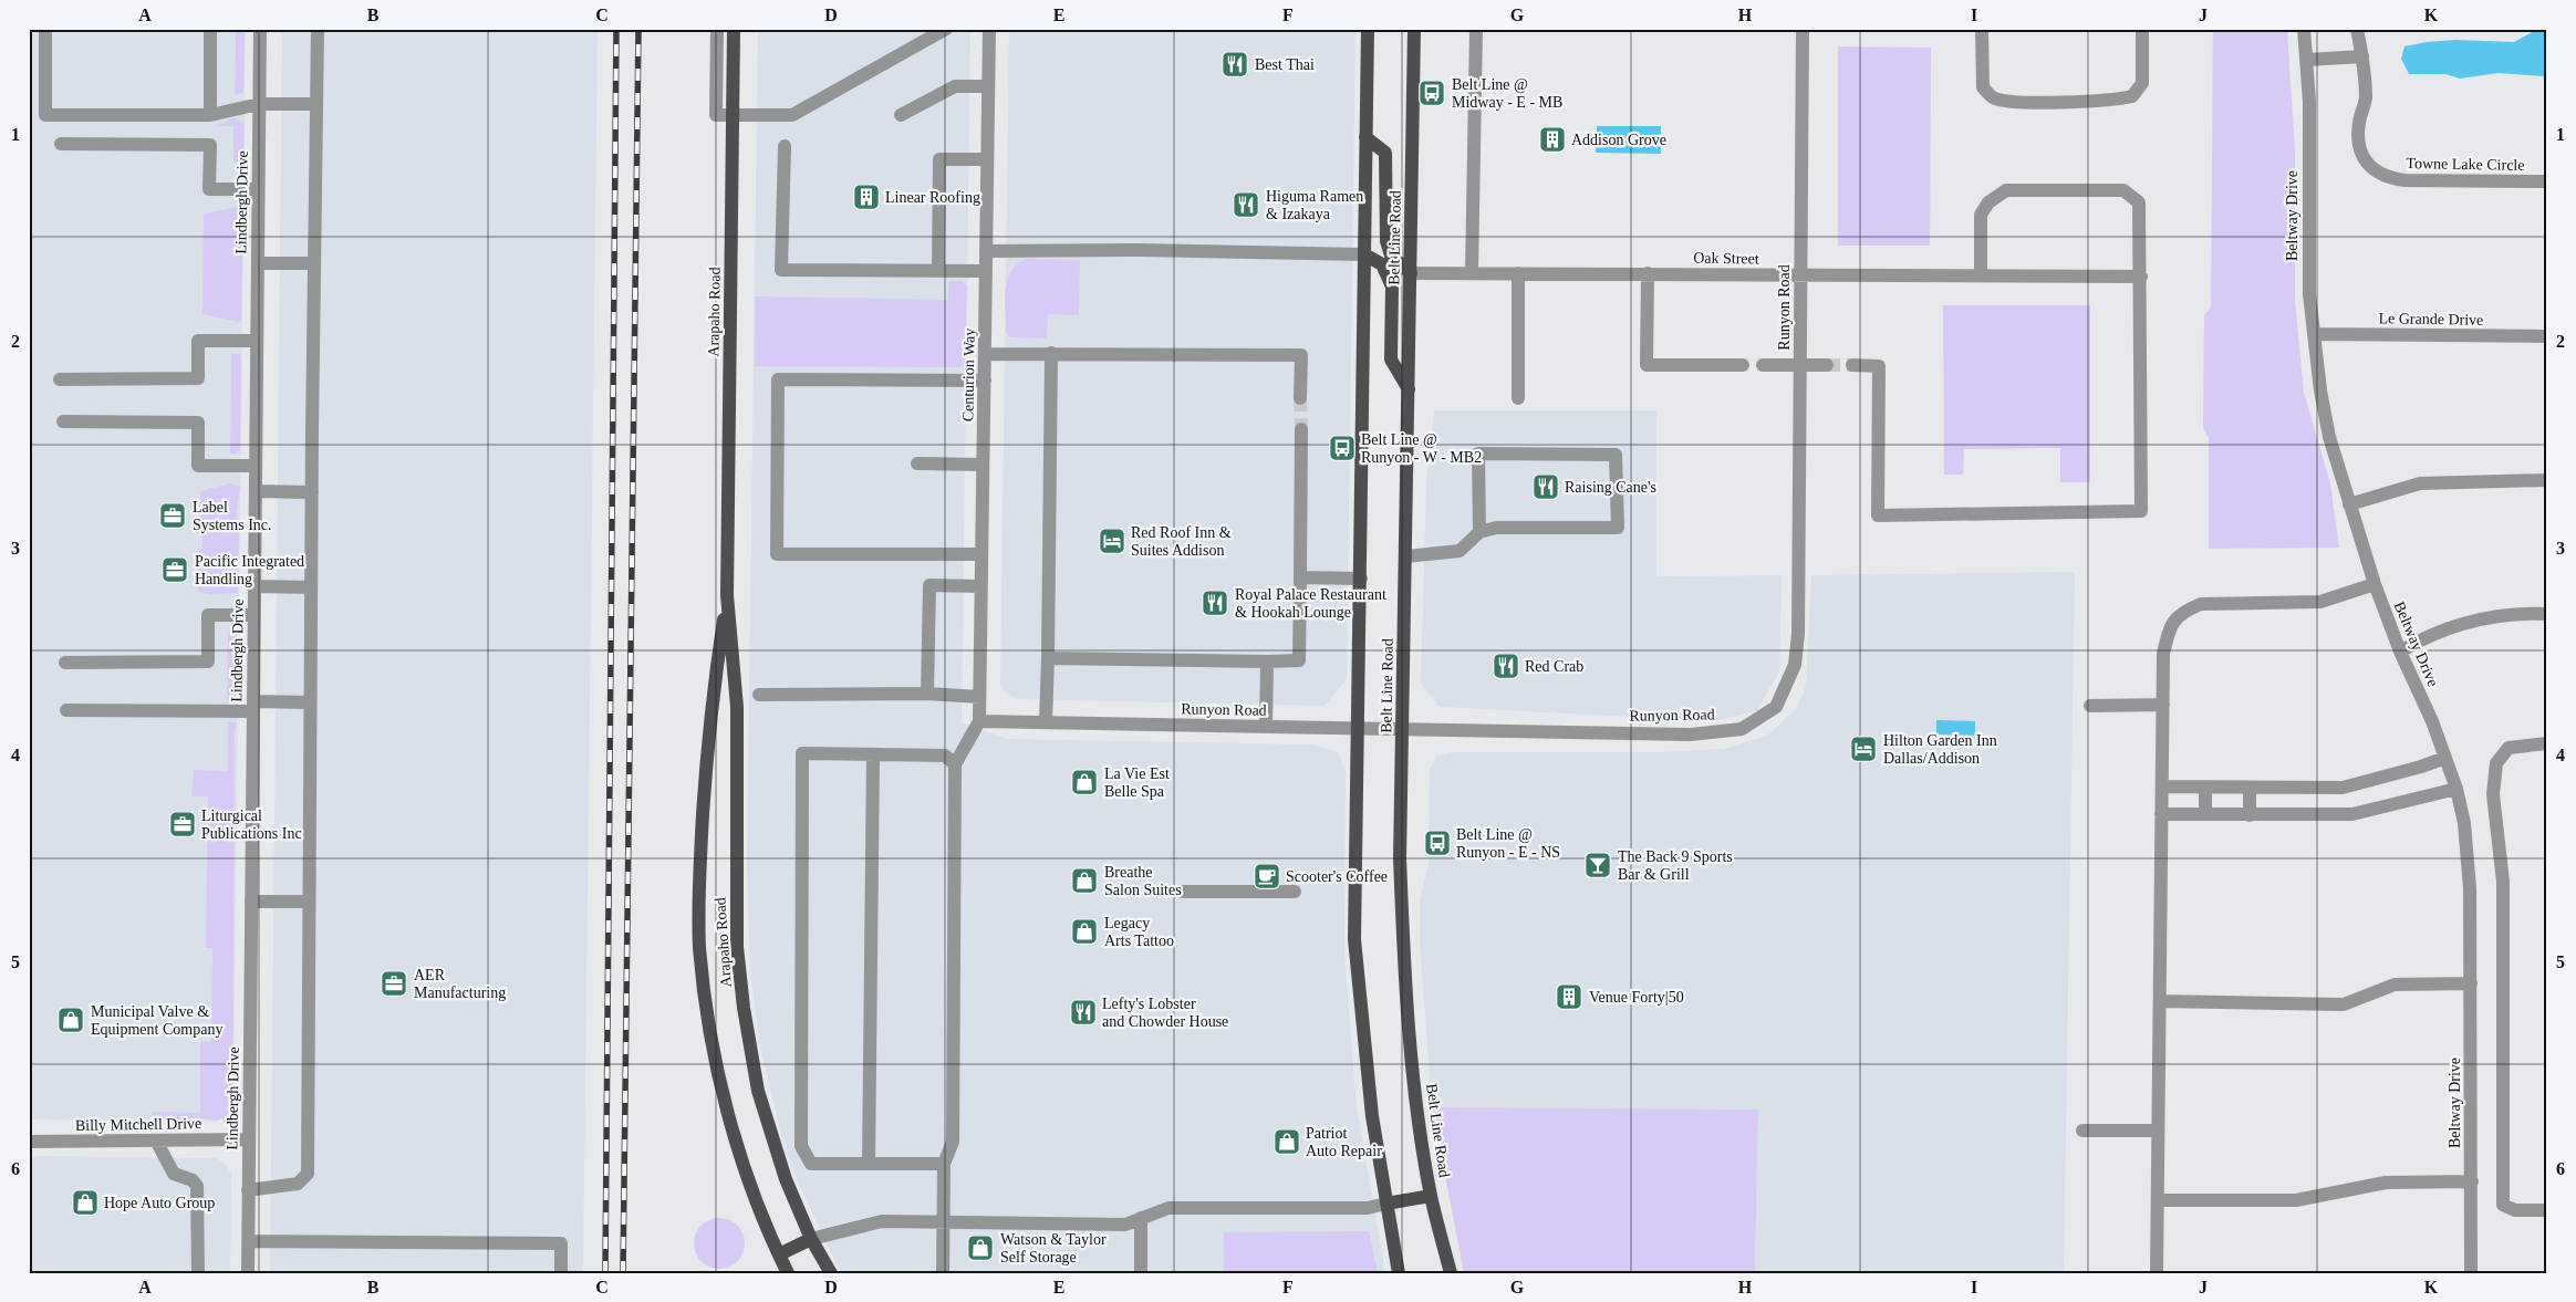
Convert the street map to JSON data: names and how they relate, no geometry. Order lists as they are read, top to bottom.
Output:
{
  "streets": {
    "main road": ["Belt Line Road", "Arapaho Road"],
    "street": [
      "Towne Lake Circle",
      "Lindbergh Drive",
      "Beltway Drive",
      "Oak Street",
      "Runyon Road",
      "Le Grande Drive",
      "Centurion Way",
      "Billy Mitchell Drive"
    ]
  },
  "crossings": [
    ["Lindbergh Drive", "Billy Mitchell Drive"],
    ["Beltway Drive", "Le Grande Drive"],
    ["Belt Line Road", "Oak Street"],
    ["Belt Line Road", "Runyon Road"],
    ["Oak Street", "Runyon Road"],
    ["Runyon Road", "Centurion Way"]
  ],
  "places": {
    "restaurant": [
      "Best Thai",
      "Higuma Ramen & Izakaya",
      "Raising Cane's",
      "Royal Palace Restaurant & Hookah Lounge",
      "Red Crab",
      "Lefty's Lobster and Chowder House"
    ],
    "bus stop": ["Belt Line @ Midway - E - MB", "Belt Line @ Runyon - W - MB2", "Belt Line @ Runyon - E - NS"],
    "building": ["Addison Grove", "Linear Roofing", "Venue Forty|50"],
    "office": [
      "Label Systems Inc.",
      "Pacific Integrated Handling",
      "Liturgical Publications Inc",
      "AER Manufacturing"
    ],
    "hotel": ["Red Roof Inn & Suites Addison", "Hilton Garden Inn Dallas/Addison"],
    "shop": [
      "La Vie Est Belle Spa",
      "Breathe Salon Suites",
      "Legacy Arts Tattoo",
      "Municipal Valve & Equipment Company",
      "Patriot Auto Repair",
      "Hope Auto Group",
      "Watson & Taylor Self Storage"
    ],
    "bar": ["The Back 9 Sports Bar & Grill"],
    "cafe": ["Scooter's Coffee"]
  },
  "grid": {
    "columns": [
      "A",
      "B",
      "C",
      "D",
      "E",
      "F",
      "G",
      "H",
      "I",
      "J",
      "K"
    ],
    "rows": [
      "1",
      "2",
      "3",
      "4",
      "5",
      "6"
    ]
  }
}
